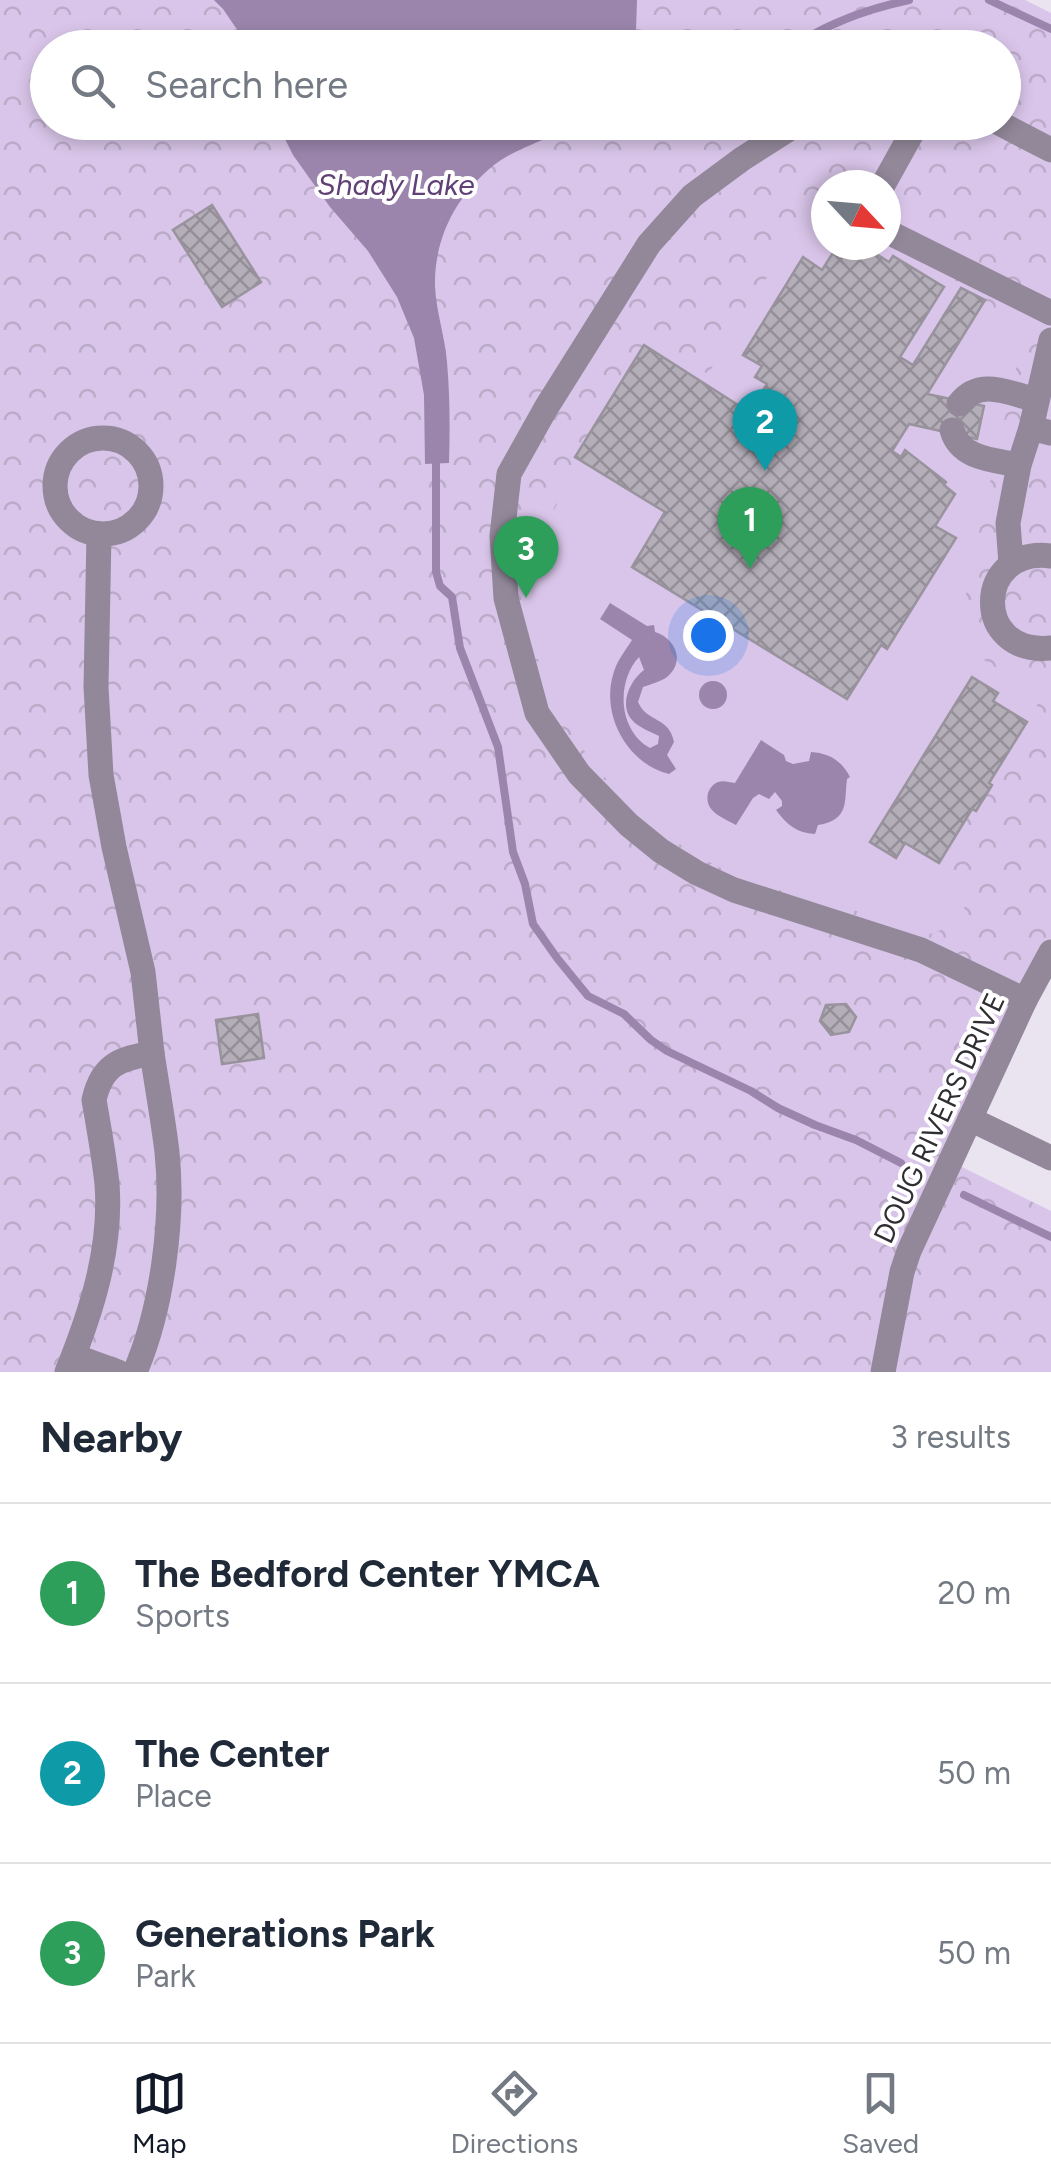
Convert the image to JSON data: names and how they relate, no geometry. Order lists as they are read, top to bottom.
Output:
{
  "streets": {
    "street": ["DOUG RIVERS DRIVE"]
  },
  "water": ["Shady Lake"],
  "north": "bottom right",
  "page": {
    "search": "Search here",
    "pins": ["2", "1", "3"],
    "heading": ["Nearby", "3 results"],
    "list": [
      {
        "mark": "1",
        "name": "The Bedford Center YMCA",
        "note": "Sports",
        "value": "20 m"
      },
      {
        "mark": "2",
        "name": "The Center",
        "note": "Place",
        "value": "50 m"
      },
      {
        "mark": "3",
        "name": "Generations Park",
        "note": "Park",
        "value": "50 m"
      }
    ],
    "nav": ["Map", "Directions", "Saved"]
  }
}
